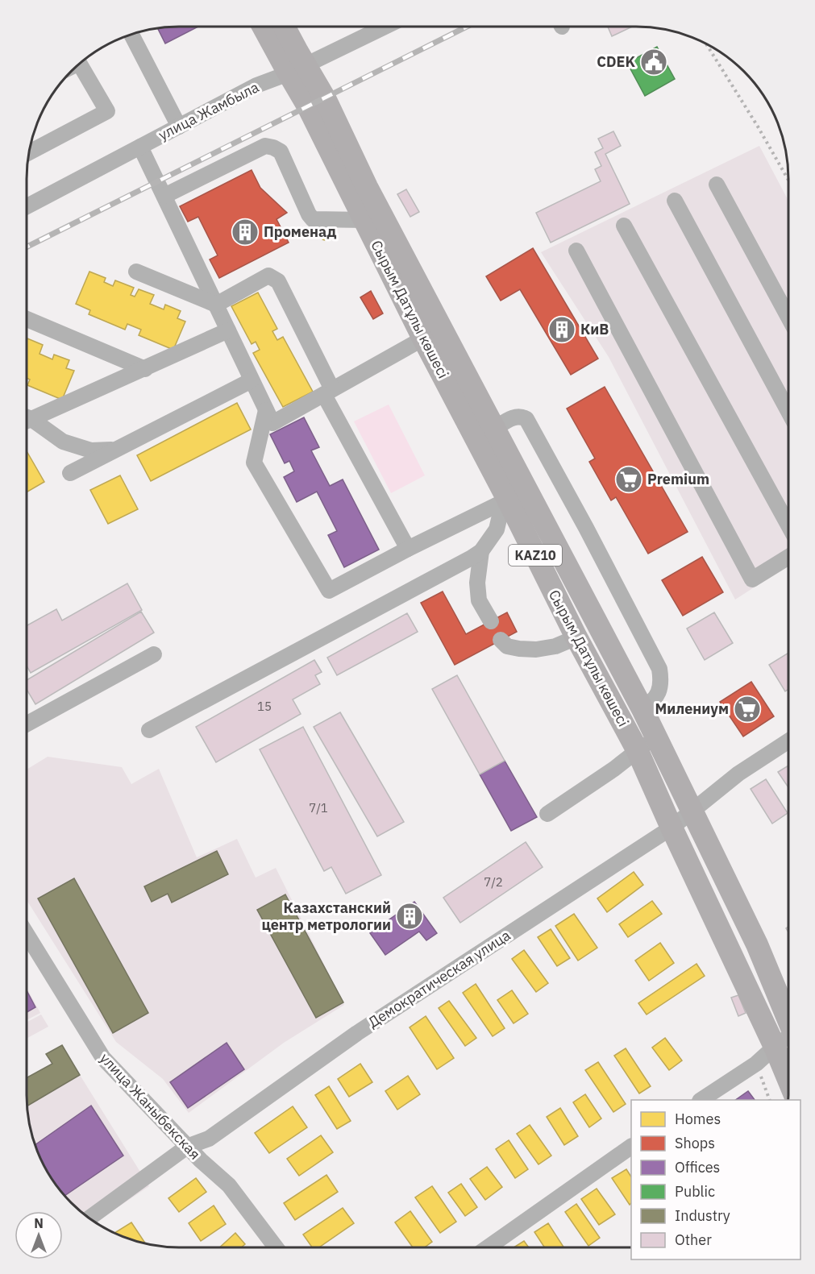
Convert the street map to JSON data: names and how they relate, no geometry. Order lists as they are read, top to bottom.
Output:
{
  "streets": {
    "highway": ["Сырым Датұлы көшесі", "KAZ10"],
    "street": ["улица Жамбыла", "Демократическая улица", "улица Жаныбекская"]
  },
  "crossings": [
    ["улица Жамбыла", "Сырым Датұлы көшесі"],
    ["Сырым Датұлы көшесі", "Демократическая улица"],
    ["Демократическая улица", "улица Жаныбекская"]
  ],
  "places": {
    "public building": ["CDEK"],
    "building": ["Променад", "КиВ", "Казахстанский центр метрологии"],
    "supermarket": ["Premium", "Милениум"]
  },
  "house_numbers": ["15", "7/1", "7/2"],
  "legend": [
    "Homes",
    "Shops",
    "Offices",
    "Public",
    "Industry",
    "Other"
  ],
  "north": "top"
}
